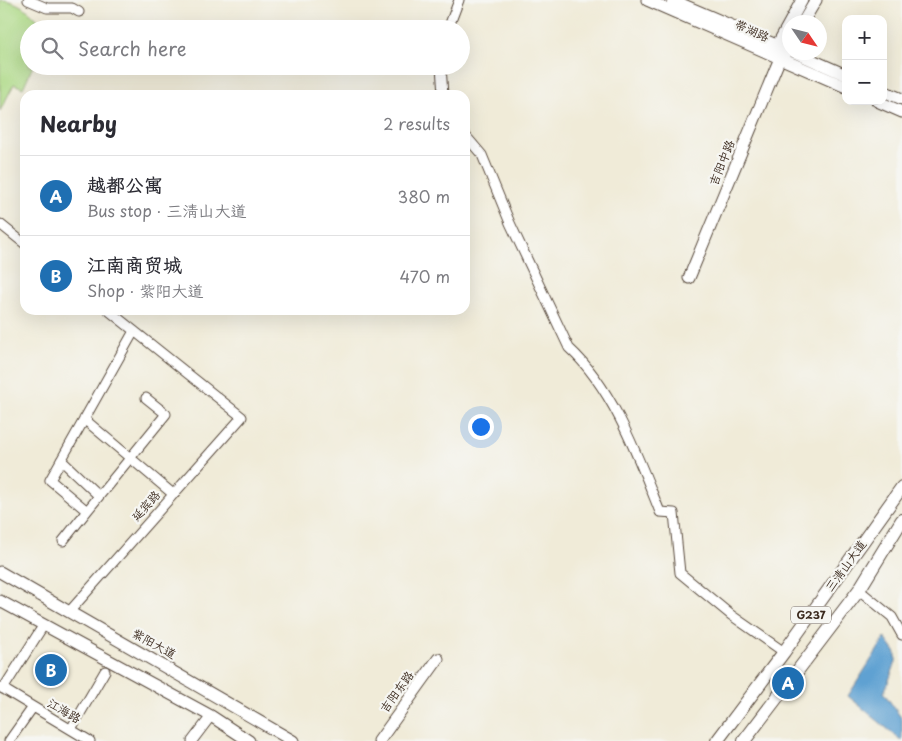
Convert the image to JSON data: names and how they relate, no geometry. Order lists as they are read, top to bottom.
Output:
{
  "streets": {
    "highway": ["三清山大道", "G237"],
    "main road": [
      "带湖路",
      "吉阳中路",
      "紫阳大道",
      "吉阳东路"
    ],
    "street": ["延宾路", "江海路"]
  },
  "crossings": [
    ["延宾路", "紫阳大道"]
  ],
  "north": "bottom right",
  "page": {
    "map_buttons": ["+", "−"],
    "search": "Search here",
    "heading": ["Nearby", "2 results"],
    "list": [
      {
        "mark": "A",
        "name": "越都公寓",
        "note": "Bus stop · 三清山大道",
        "value": "380 m"
      },
      {
        "mark": "B",
        "name": "江南商贸城",
        "note": "Shop · 紫阳大道",
        "value": "470 m"
      }
    ],
    "pins": ["B", "A"]
  }
}
